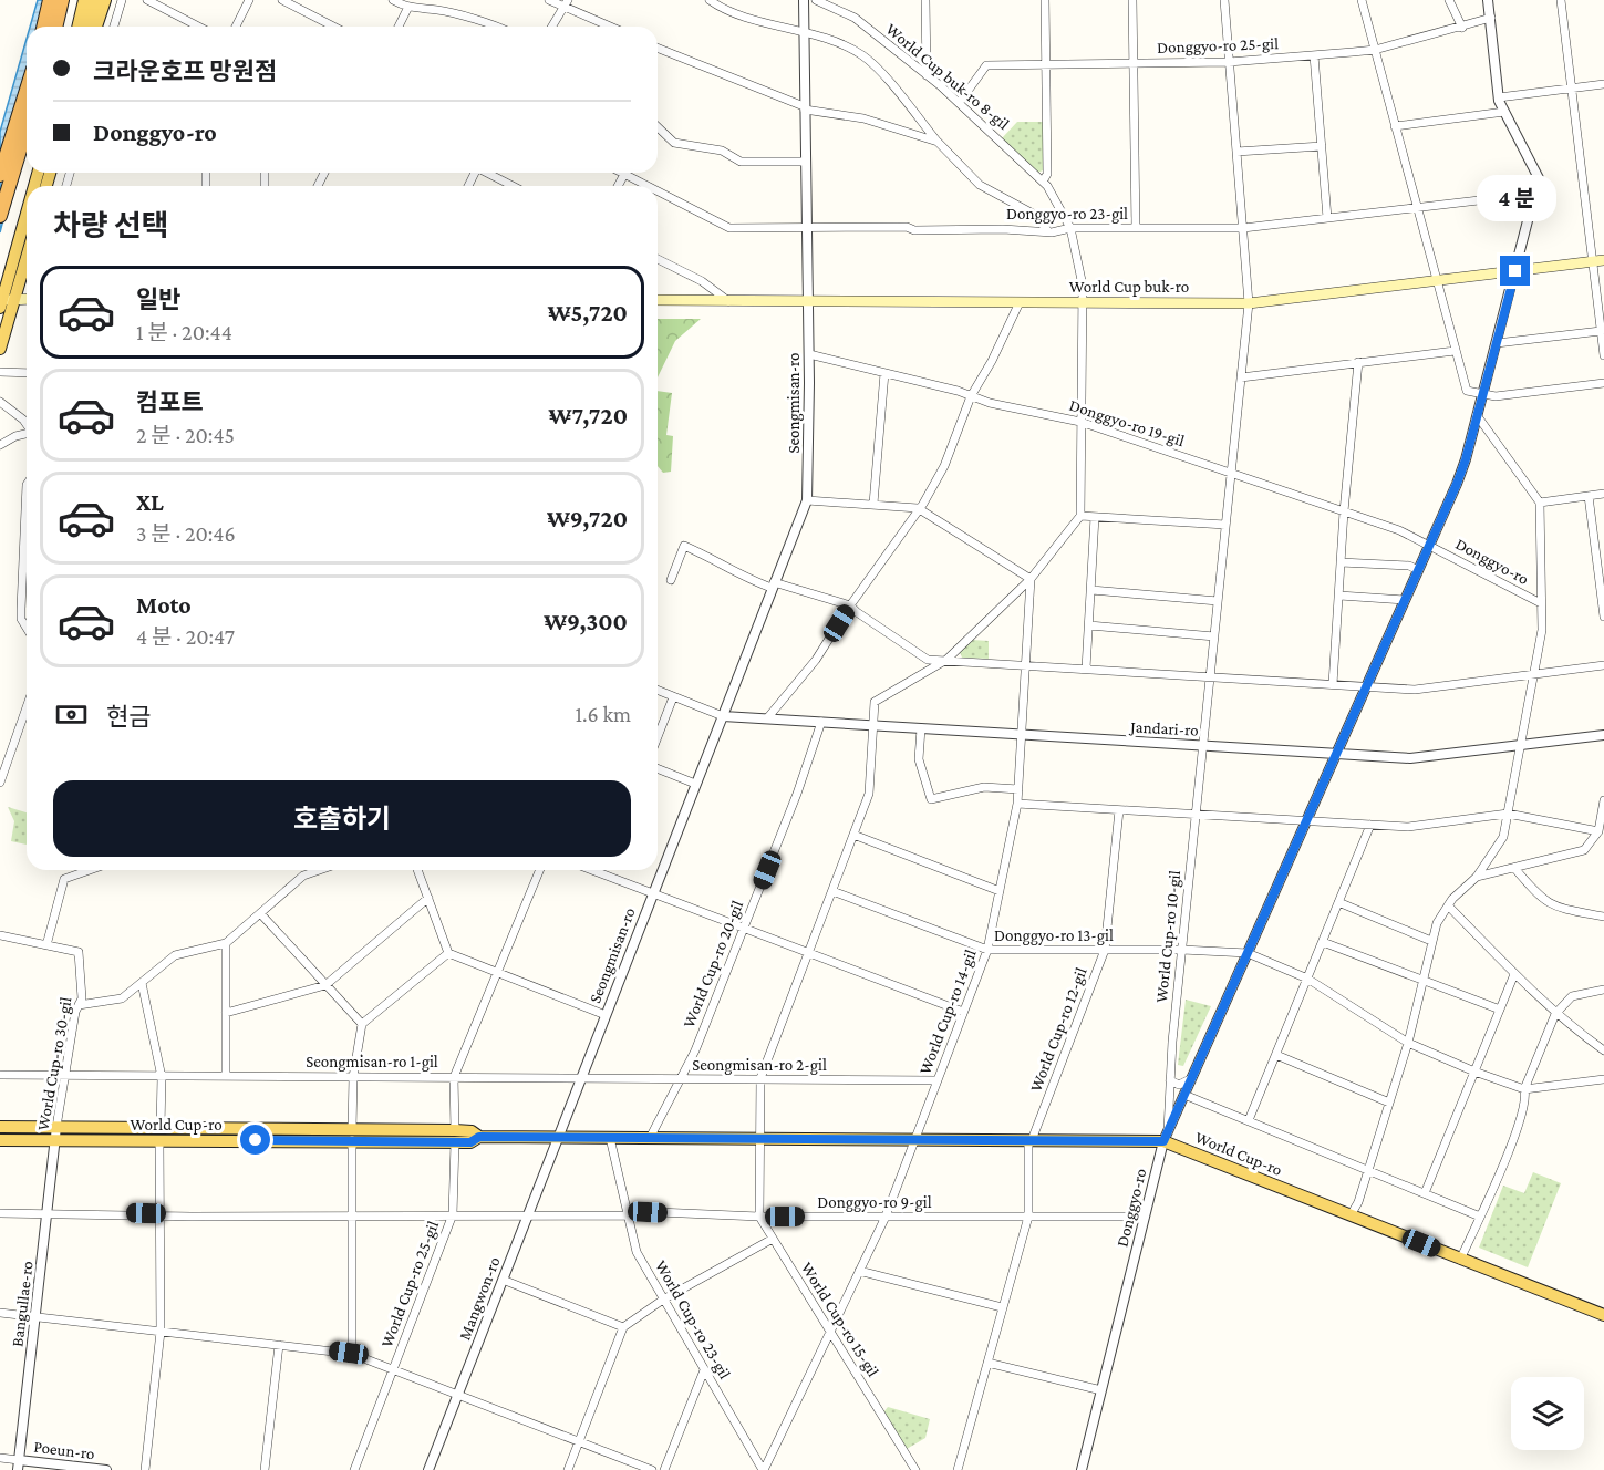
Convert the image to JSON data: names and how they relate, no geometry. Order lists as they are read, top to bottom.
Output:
{
  "streets": {
    "main road": ["World Cup buk-ro", "World Cup-ro"],
    "street": [
      "Donggyo-ro 25-gil",
      "World Cup buk-ro 8-gil",
      "Donggyo-ro 23-gil",
      "Seongmisan-ro",
      "Donggyo-ro 19-gil",
      "Donggyo-ro",
      "Jandari-ro",
      "Donggyo-ro 13-gil",
      "World Cup-ro 10-gil",
      "World Cup-ro 20-gil",
      "World Cup-ro 14-gil",
      "World Cup-ro 12-gil",
      "Seongmisan-ro 1-gil",
      "World Cup-ro 30-gil",
      "Seongmisan-ro 2-gil",
      "Donggyo-ro 9-gil",
      "World Cup-ro 25-gil",
      "Mangwon-ro",
      "Bangullae-ro",
      "World Cup-ro 23-gil",
      "World Cup-ro 15-gil",
      "Poeun-ro"
    ]
  },
  "crossings": [
    ["Donggyo-ro 25-gil", "World Cup buk-ro 8-gil"],
    ["Donggyo-ro 25-gil", "Donggyo-ro"],
    ["Donggyo-ro 25-gil", "World Cup-ro 10-gil"],
    ["World Cup buk-ro 8-gil", "Donggyo-ro 23-gil"],
    ["World Cup buk-ro 8-gil", "World Cup buk-ro"],
    ["World Cup buk-ro 8-gil", "Donggyo-ro 19-gil"],
    ["Donggyo-ro 23-gil", "Seongmisan-ro"],
    ["Donggyo-ro 23-gil", "Donggyo-ro"],
    ["Donggyo-ro 23-gil", "World Cup-ro 10-gil"],
    ["World Cup buk-ro", "Seongmisan-ro"],
    ["World Cup buk-ro", "Donggyo-ro"],
    ["World Cup buk-ro", "World Cup-ro 10-gil"],
    ["Seongmisan-ro", "Donggyo-ro 19-gil"],
    ["Seongmisan-ro", "Jandari-ro"],
    ["Seongmisan-ro", "Seongmisan-ro 1-gil"],
    ["Seongmisan-ro", "Seongmisan-ro 2-gil"],
    ["Seongmisan-ro", "World Cup-ro"],
    ["Seongmisan-ro", "Mangwon-ro"],
    ["Donggyo-ro 19-gil", "Donggyo-ro"],
    ["Donggyo-ro 19-gil", "World Cup-ro 10-gil"],
    ["Donggyo-ro", "Jandari-ro"],
    ["Donggyo-ro", "Donggyo-ro 13-gil"],
    ["Donggyo-ro", "World Cup-ro 10-gil"],
    ["Donggyo-ro", "World Cup-ro"],
    ["Donggyo-ro", "Donggyo-ro 9-gil"],
    ["Jandari-ro", "World Cup-ro 10-gil"],
    ["Jandari-ro", "World Cup-ro 20-gil"],
    ["Jandari-ro", "World Cup-ro 14-gil"],
    ["Donggyo-ro 13-gil", "World Cup-ro 10-gil"],
    ["Donggyo-ro 13-gil", "World Cup-ro 14-gil"],
    ["Donggyo-ro 13-gil", "World Cup-ro 12-gil"],
    ["World Cup-ro 10-gil", "World Cup-ro"],
    ["World Cup-ro 20-gil", "Seongmisan-ro 2-gil"],
    ["World Cup-ro 20-gil", "World Cup-ro"],
    ["World Cup-ro 14-gil", "Seongmisan-ro 2-gil"],
    ["World Cup-ro 14-gil", "World Cup-ro"],
    ["World Cup-ro 14-gil", "Donggyo-ro 9-gil"],
    ["World Cup-ro 14-gil", "World Cup-ro 23-gil"],
    ["World Cup-ro 14-gil", "World Cup-ro 15-gil"],
    ["World Cup-ro 12-gil", "World Cup-ro"],
    ["Seongmisan-ro 1-gil", "World Cup-ro 30-gil"],
    ["Seongmisan-ro 1-gil", "Seongmisan-ro 2-gil"],
    ["Seongmisan-ro 1-gil", "World Cup-ro"],
    ["Seongmisan-ro 1-gil", "World Cup-ro 25-gil"],
    ["World Cup-ro 30-gil", "World Cup-ro"],
    ["World Cup-ro 30-gil", "Bangullae-ro"],
    ["World Cup-ro", "World Cup-ro 25-gil"],
    ["World Cup-ro", "Mangwon-ro"],
    ["World Cup-ro", "Bangullae-ro"],
    ["World Cup-ro", "World Cup-ro 23-gil"],
    ["Donggyo-ro 9-gil", "World Cup-ro 25-gil"],
    ["Donggyo-ro 9-gil", "Mangwon-ro"],
    ["Donggyo-ro 9-gil", "Bangullae-ro"],
    ["Donggyo-ro 9-gil", "World Cup-ro 23-gil"],
    ["Donggyo-ro 9-gil", "World Cup-ro 15-gil"],
    ["Bangullae-ro", "Poeun-ro"]
  ],
  "page": {
    "banner": ["크라운호프 망원점", "Donggyo-ro"],
    "bubble": "4 분",
    "heading": "차량 선택",
    "list": [
      {
        "name": "일반",
        "note": "1 분 · 20:44",
        "value": "₩5,720"
      },
      {
        "name": "컴포트",
        "note": "2 분 · 20:45",
        "value": "₩7,720"
      },
      {
        "name": "XL",
        "note": "3 분 · 20:46",
        "value": "₩9,720"
      },
      {
        "name": "Moto",
        "note": "4 분 · 20:47",
        "value": "₩9,300"
      }
    ],
    "pay": ["현금", "1.6 km"],
    "buttons": "호출하기"
  }
}
